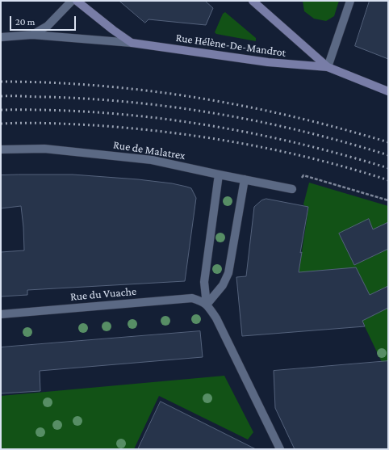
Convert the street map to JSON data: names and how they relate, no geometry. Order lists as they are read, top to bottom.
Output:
{
  "streets": {
    "main road": ["Rue Hélène-De-Mandrot"],
    "street": ["Rue de Malatrex", "Rue du Vuache"]
  },
  "scale_bar": "20 m"
}
